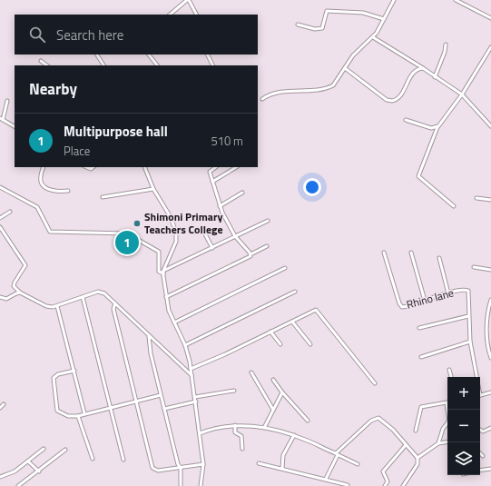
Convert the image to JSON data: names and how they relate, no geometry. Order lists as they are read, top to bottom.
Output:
{
  "streets": {
    "street": ["Rhino lane"]
  },
  "places": ["Shimoni Primary Teachers College"],
  "page": {
    "search": "Search here",
    "heading": "Nearby",
    "list": [
      {
        "mark": "1",
        "name": "Multipurpose hall",
        "note": "Place",
        "value": "510 m"
      }
    ],
    "pins": "1",
    "map_buttons": ["+", "−"]
  }
}
